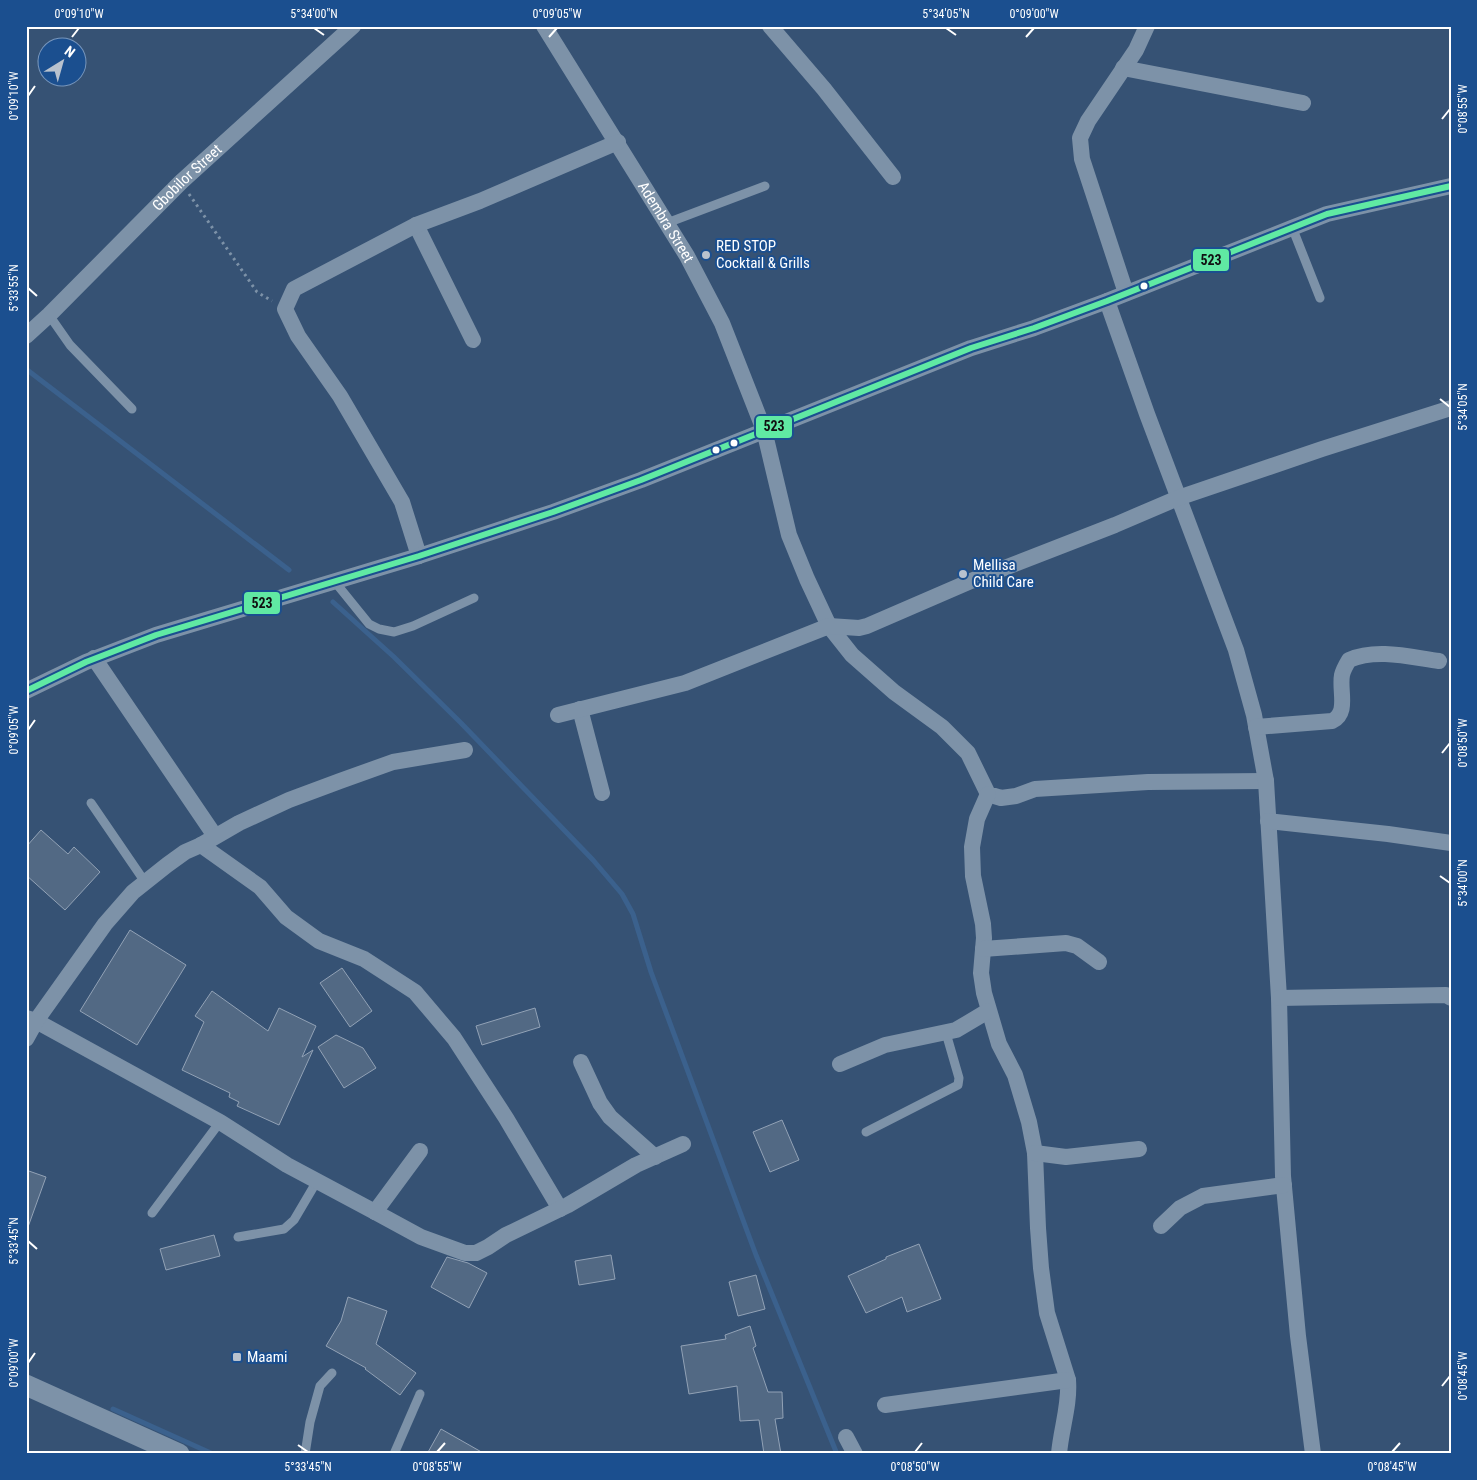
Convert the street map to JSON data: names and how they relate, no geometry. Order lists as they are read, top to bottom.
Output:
{
  "streets": {
    "street": ["Gbobilor Street", "Adembra Street"]
  },
  "places": {
    "other": ["RED STOP Cocktail & Grills", "Mellisa Child Care"],
    "transit": ["Maami"]
  },
  "lines": ["transit line 523"],
  "north": "top right",
  "coordinates": [
    "0°09'10\"W",
    "5°34'00\"N",
    "0°09'05\"W",
    "5°34'05\"N",
    "0°09'00\"W",
    "0°08'55\"W",
    "5°33'55\"N",
    "0°08'50\"W",
    "5°33'45\"N",
    "0°08'45\"W"
  ]
}
